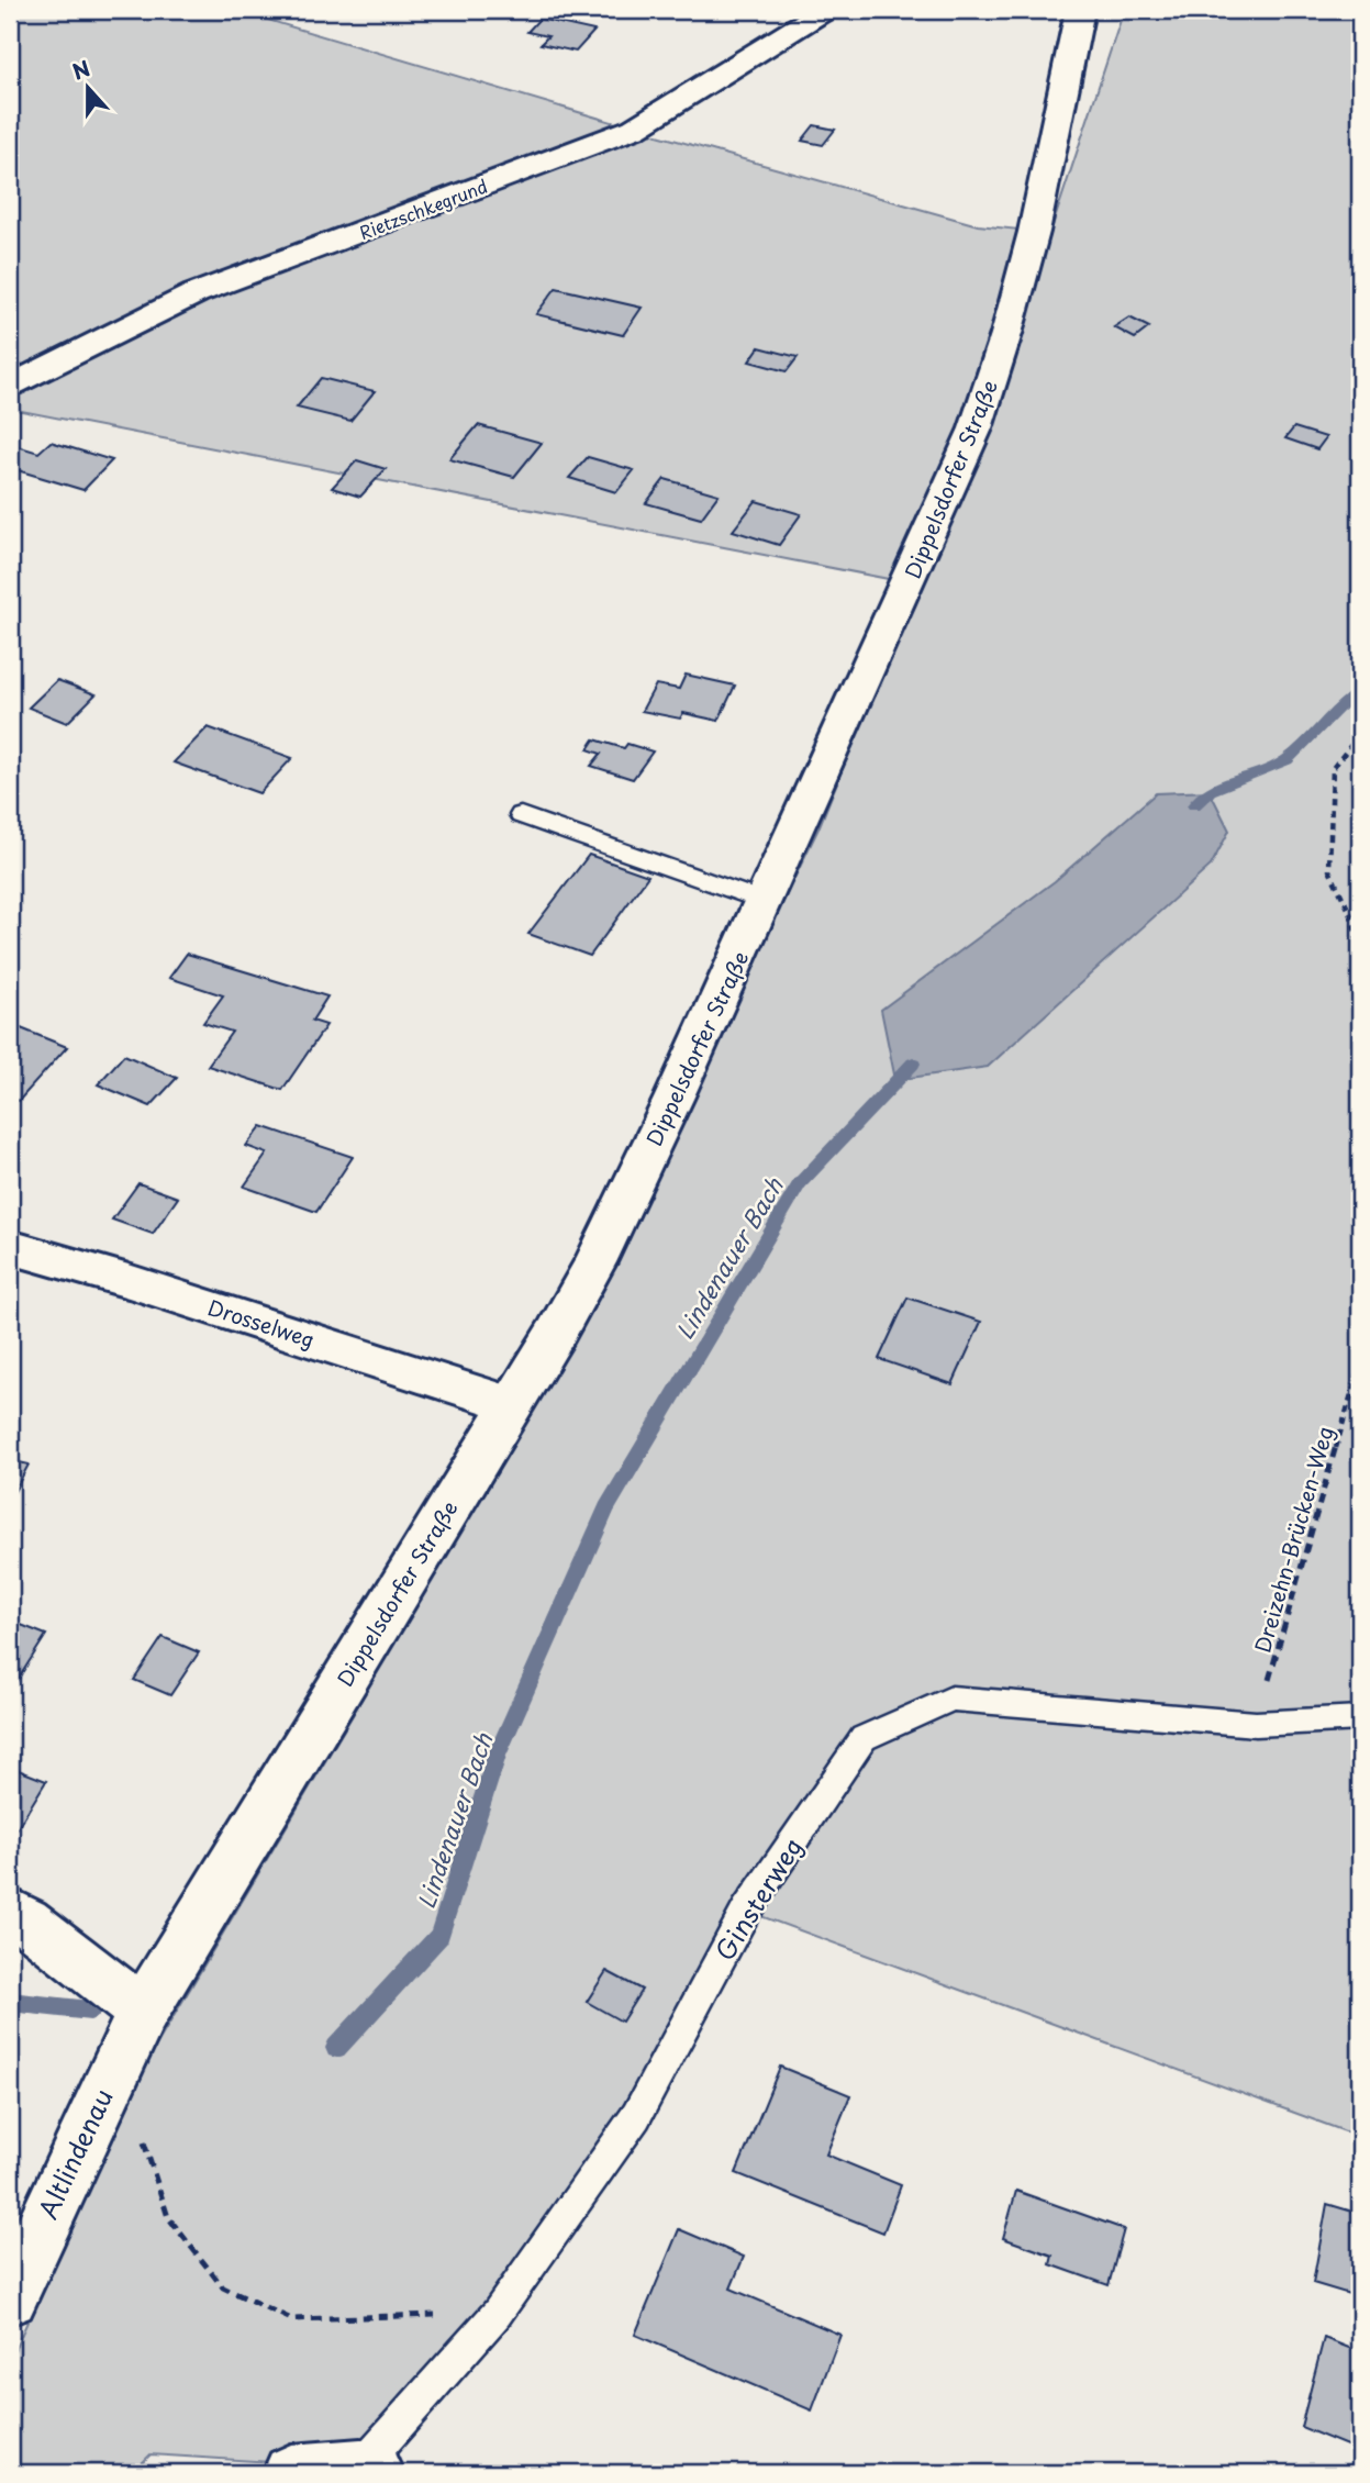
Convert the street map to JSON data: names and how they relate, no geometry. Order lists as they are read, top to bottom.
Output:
{
  "streets": {
    "street": [
      "Rietzschkegrund",
      "Dippelsdorfer Straße",
      "Drosselweg",
      "Altlindenau"
    ],
    "lane": ["Ginsterweg"],
    "path": ["Dreizehn-Brücken-Weg"]
  },
  "crossings": [
    ["Dippelsdorfer Straße", "Drosselweg"],
    ["Dippelsdorfer Straße", "Altlindenau"],
    ["Dreizehn-Brücken-Weg", "Ginsterweg"]
  ],
  "water": ["Lindenauer Bach"],
  "north": "top"
}
